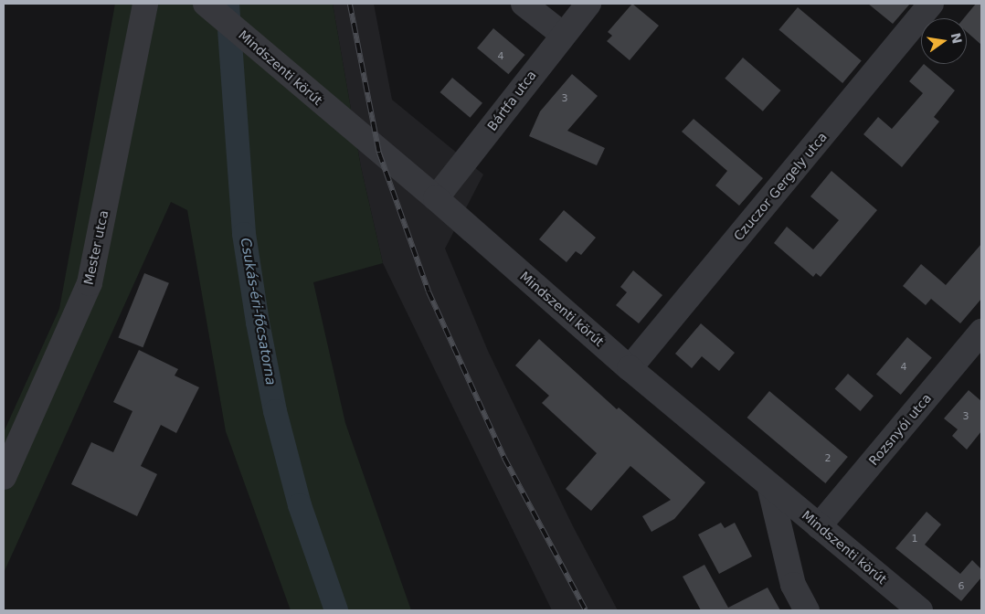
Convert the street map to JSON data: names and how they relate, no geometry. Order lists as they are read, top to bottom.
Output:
{
  "streets": {
    "street": [
      "Mindszenti körút",
      "Bártfa utca",
      "Czuczor Gergely utca",
      "Mester utca",
      "Rozsnyói utca"
    ]
  },
  "crossings": [
    ["Mindszenti körút", "Bártfa utca"],
    ["Mindszenti körút", "Czuczor Gergely utca"],
    ["Mindszenti körút", "Rozsnyói utca"]
  ],
  "water": ["Csukás-éri-főcsatorna"],
  "house_numbers": [
    "4",
    "3",
    "4",
    "3",
    "2",
    "1",
    "6"
  ],
  "north": "right"
}
